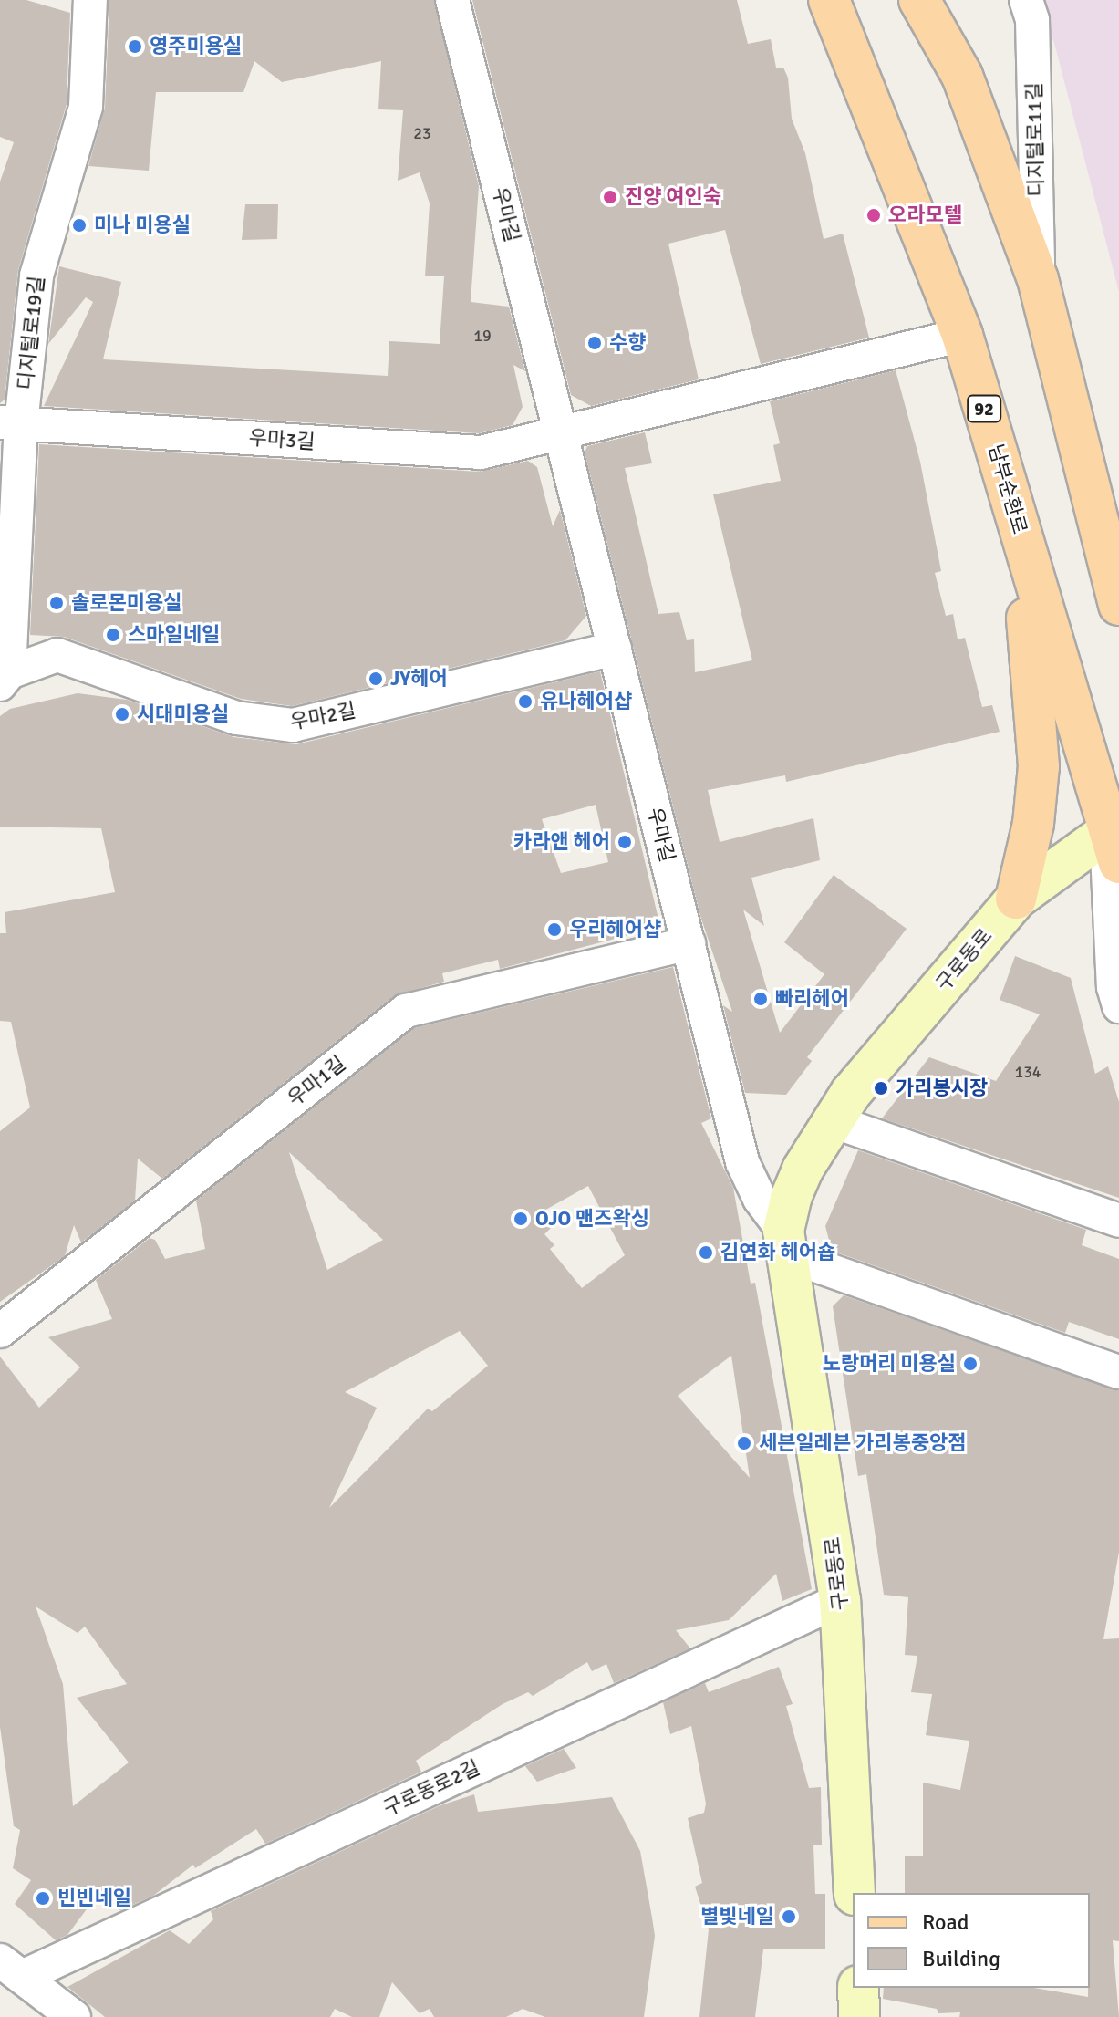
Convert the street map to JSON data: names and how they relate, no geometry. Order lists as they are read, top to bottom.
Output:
{
  "streets": {
    "main road": ["92", "남부순환로", "구로동로"],
    "street": [
      "디지털로11길",
      "우마길",
      "디지털로19길",
      "우마3길",
      "우마2길",
      "우마1길",
      "구로동로2길"
    ]
  },
  "crossings": [
    ["우마길", "우마3길"],
    ["우마길", "우마2길"],
    ["우마길", "구로동로"],
    ["우마길", "우마1길"],
    ["디지털로19길", "우마3길"],
    ["디지털로19길", "우마2길"],
    ["남부순환로", "구로동로"],
    ["구로동로", "구로동로2길"]
  ],
  "places": [
    "영주미용실",
    "진양 여인숙",
    "오라모텔",
    "미나 미용실",
    "수향",
    "솔로몬미용실",
    "스마일네일",
    "JY헤어",
    "유나헤어샵",
    "시대미용실",
    "카라앤 헤어",
    "우리헤어샵",
    "빠리헤어",
    "가리봉시장",
    "OJO 맨즈왁싱",
    "김연화 헤어숍",
    "노랑머리 미용실",
    "세븐일레븐 가리봉중앙점",
    "빈빈네일",
    "별빛네일"
  ],
  "house_numbers": ["23", "19", "134"],
  "legend": ["Road", "Building"]
}
